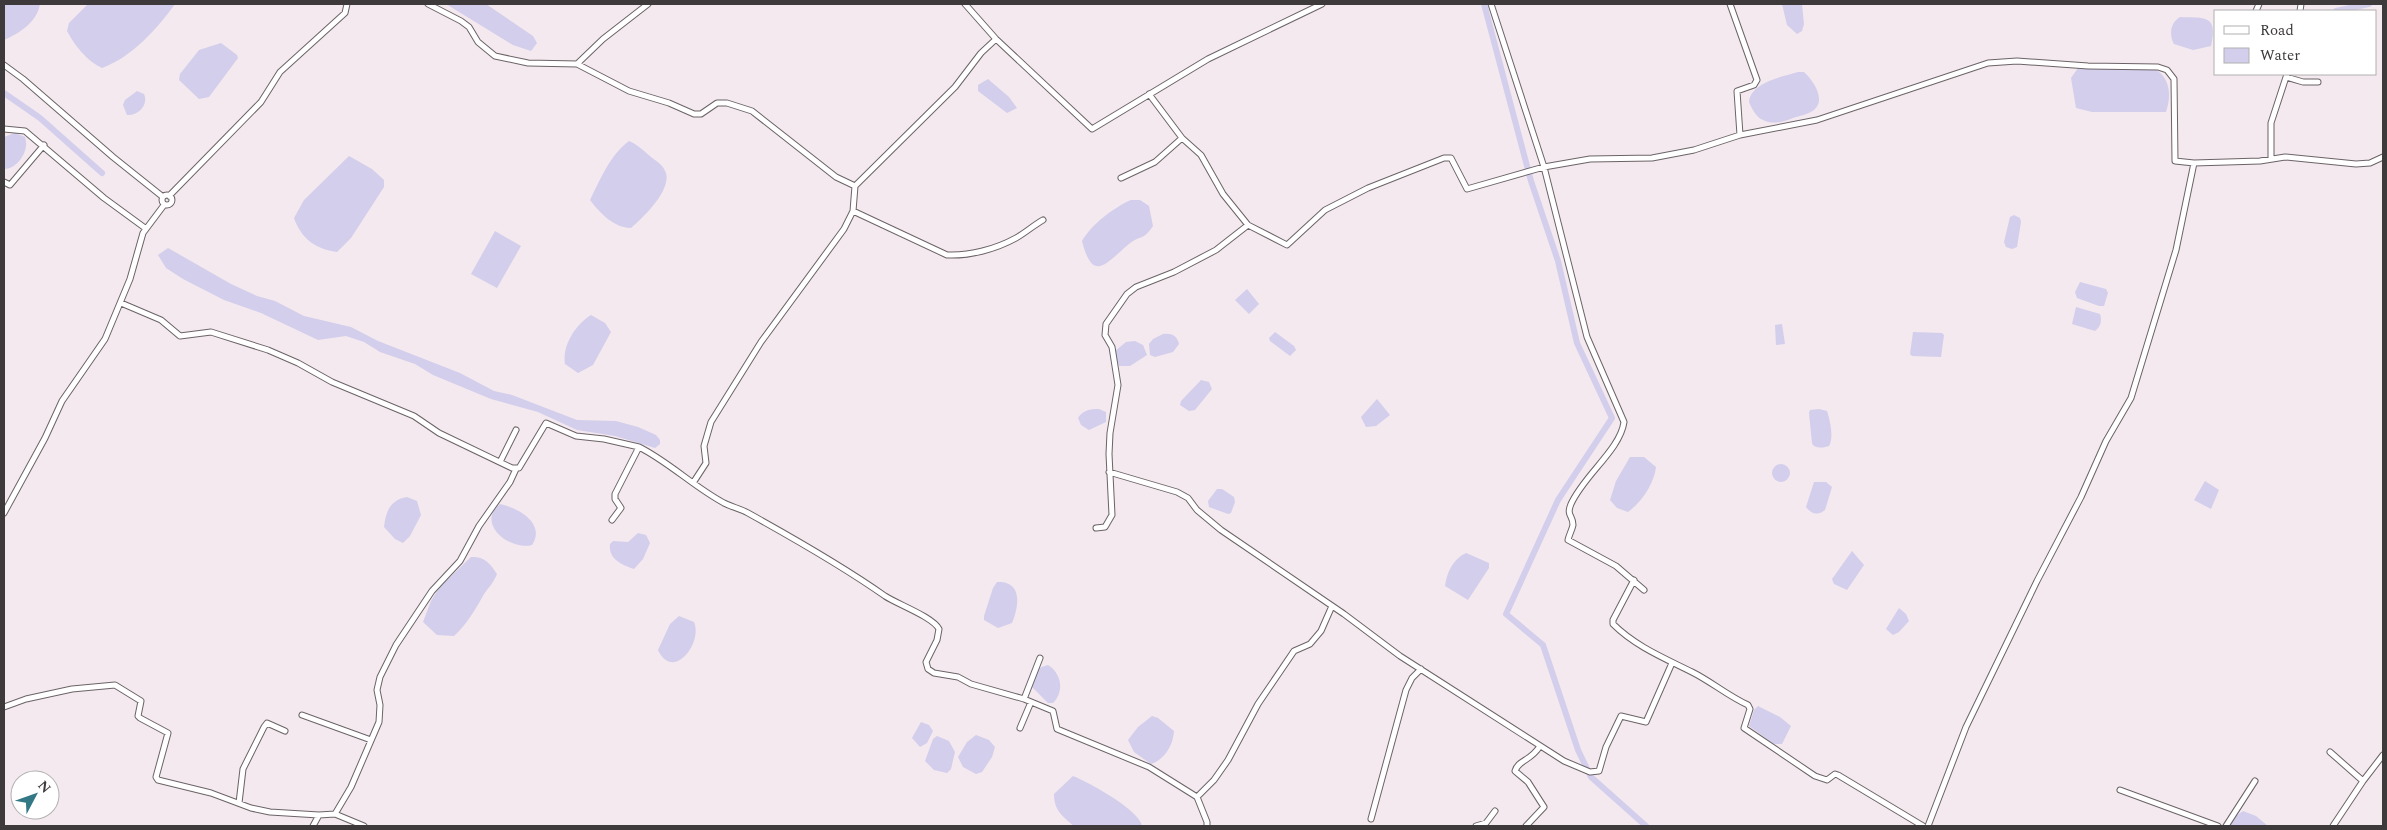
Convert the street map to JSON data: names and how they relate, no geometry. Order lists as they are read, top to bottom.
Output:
{
  "legend": ["Road", "Water"],
  "north": "top right"
}
